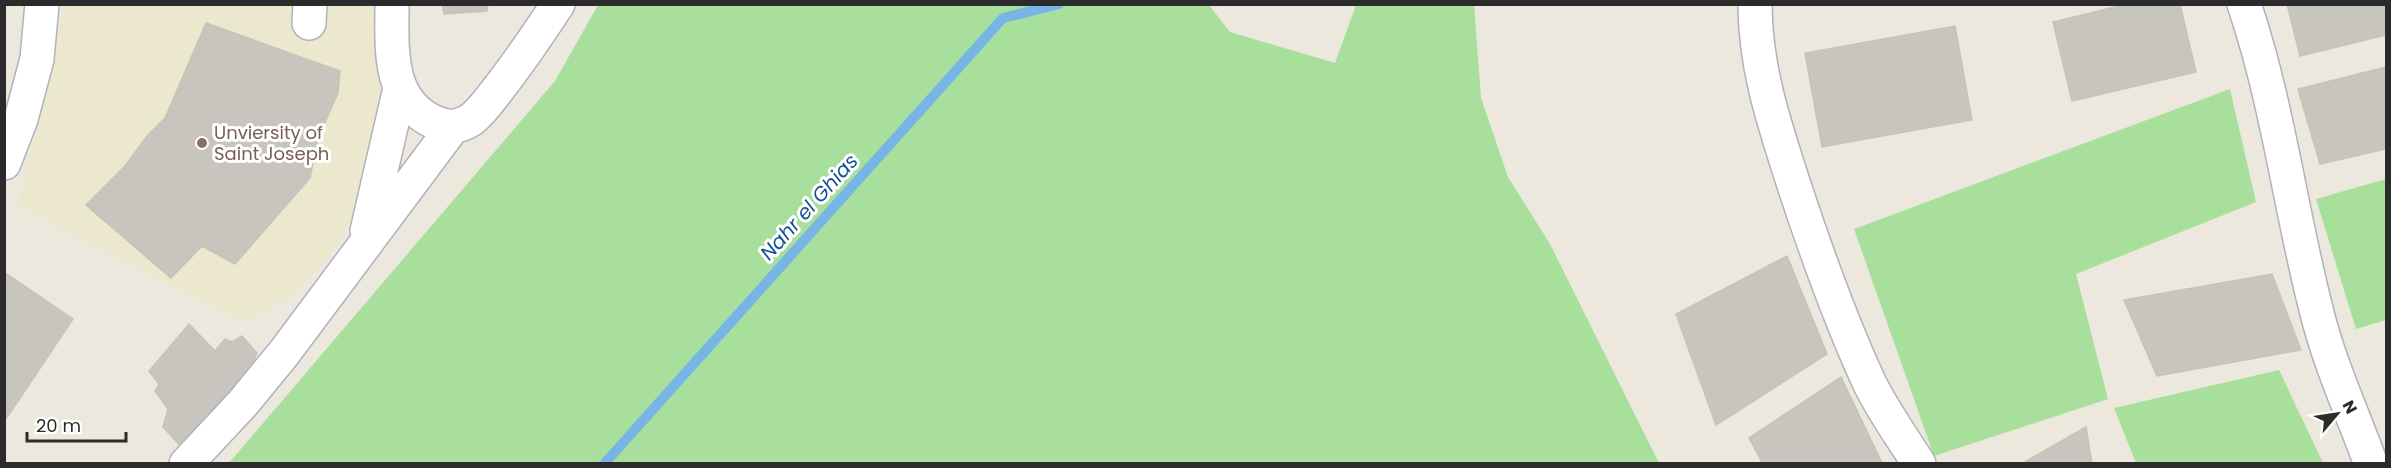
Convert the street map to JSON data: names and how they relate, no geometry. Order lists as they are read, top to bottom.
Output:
{
  "water": ["Nahr el Ghias"],
  "places": ["Unviersity of Saint Joseph"],
  "scale_bar": "20 m",
  "north": "top right"
}
